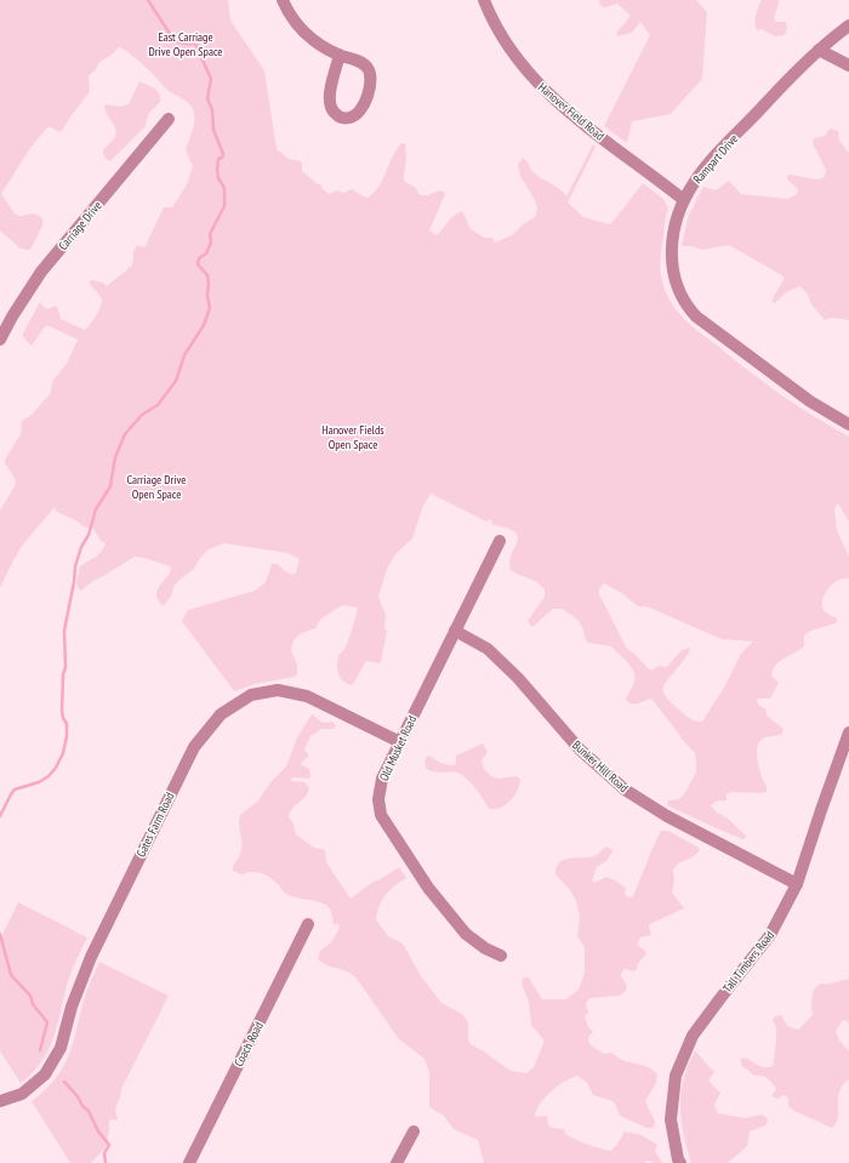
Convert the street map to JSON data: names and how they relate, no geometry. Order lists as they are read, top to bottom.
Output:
{
  "streets": {
    "street": [
      "Hanover Field Road",
      "Rampart Drive",
      "Carriage Drive",
      "Old Musket Road",
      "Bunker Hill Road",
      "Gates Farm Road",
      "Tall Timbers Road",
      "Coach Road"
    ]
  },
  "crossings": [
    ["Hanover Field Road", "Rampart Drive"],
    ["Old Musket Road", "Bunker Hill Road"],
    ["Old Musket Road", "Gates Farm Road"],
    ["Bunker Hill Road", "Tall Timbers Road"]
  ],
  "parks": ["East Carriage Drive Open Space", "Hanover Fields Open Space", "Carriage Drive Open Space"]
}
